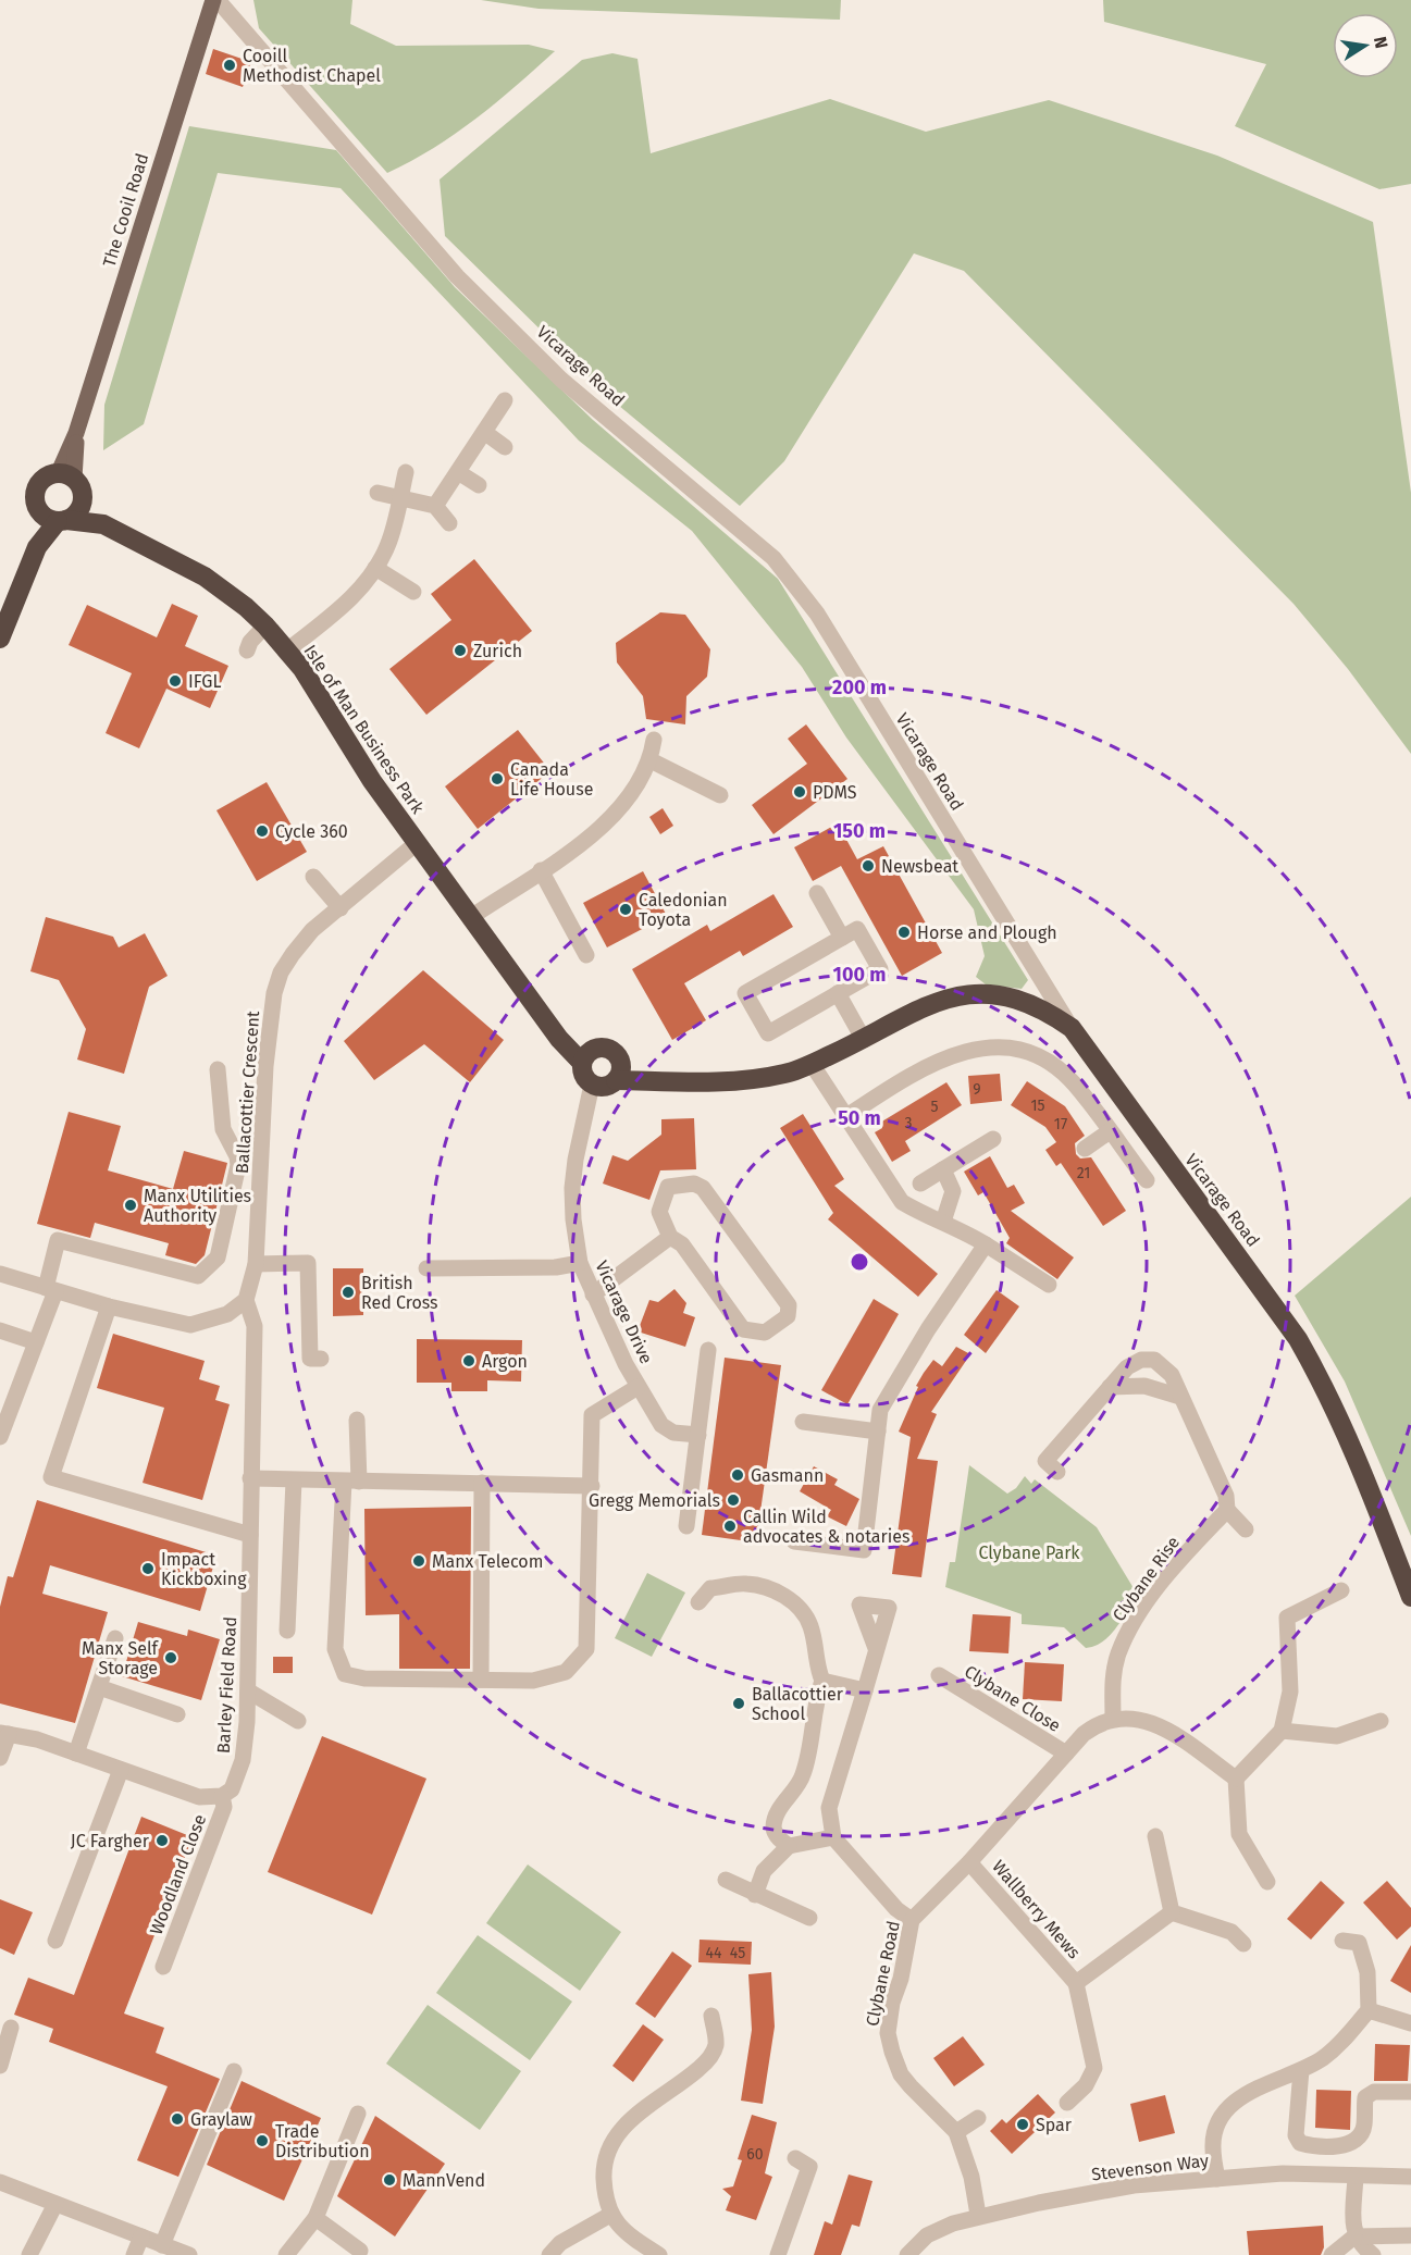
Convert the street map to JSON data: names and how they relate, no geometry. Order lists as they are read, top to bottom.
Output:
{
  "streets": {
    "highway": ["Vicarage Road", "Isle of Man Business Park"],
    "main road": ["The Cooil Road"],
    "street": [
      "Ballacottier Crescent",
      "Vicarage Drive",
      "Clybane Rise",
      "Barley Field Road",
      "Clybane Close",
      "Woodland Close",
      "Wallberry Mews",
      "Clybane Road",
      "Stevenson Way"
    ]
  },
  "crossings": [
    ["The Cooil Road", "Vicarage Road"],
    ["The Cooil Road", "Isle of Man Business Park"],
    ["Isle of Man Business Park", "Ballacottier Crescent"],
    ["Isle of Man Business Park", "Vicarage Drive"],
    ["Ballacottier Crescent", "Barley Field Road"],
    ["Clybane Rise", "Clybane Road"],
    ["Barley Field Road", "Woodland Close"],
    ["Clybane Close", "Clybane Road"],
    ["Wallberry Mews", "Clybane Road"],
    ["Clybane Road", "Stevenson Way"]
  ],
  "parks": ["Clybane Park"],
  "places": [
    "Cooill Methodist Chapel",
    "Zurich",
    "IFGL",
    "Canada Life House",
    "PDMS",
    "Cycle 360",
    "Newsbeat",
    "Caledonian Toyota",
    "Horse and Plough",
    "Manx Utilities Authority",
    "British Red Cross",
    "Argon",
    "Gasmann",
    "Gregg Memorials",
    "Callin Wild advocates & notaries",
    "Manx Telecom",
    "Impact Kickboxing",
    "Manx Self Storage",
    "Ballacottier School",
    "JC Fargher",
    "Graylaw",
    "Spar",
    "Trade Distribution",
    "MannVend"
  ],
  "house_numbers": [
    "9",
    "15",
    "5",
    "3",
    "17",
    "21",
    "44",
    "45",
    "60"
  ],
  "north": "right",
  "rings": [
    "200 m",
    "150 m",
    "100 m",
    "50 m"
  ]
}
